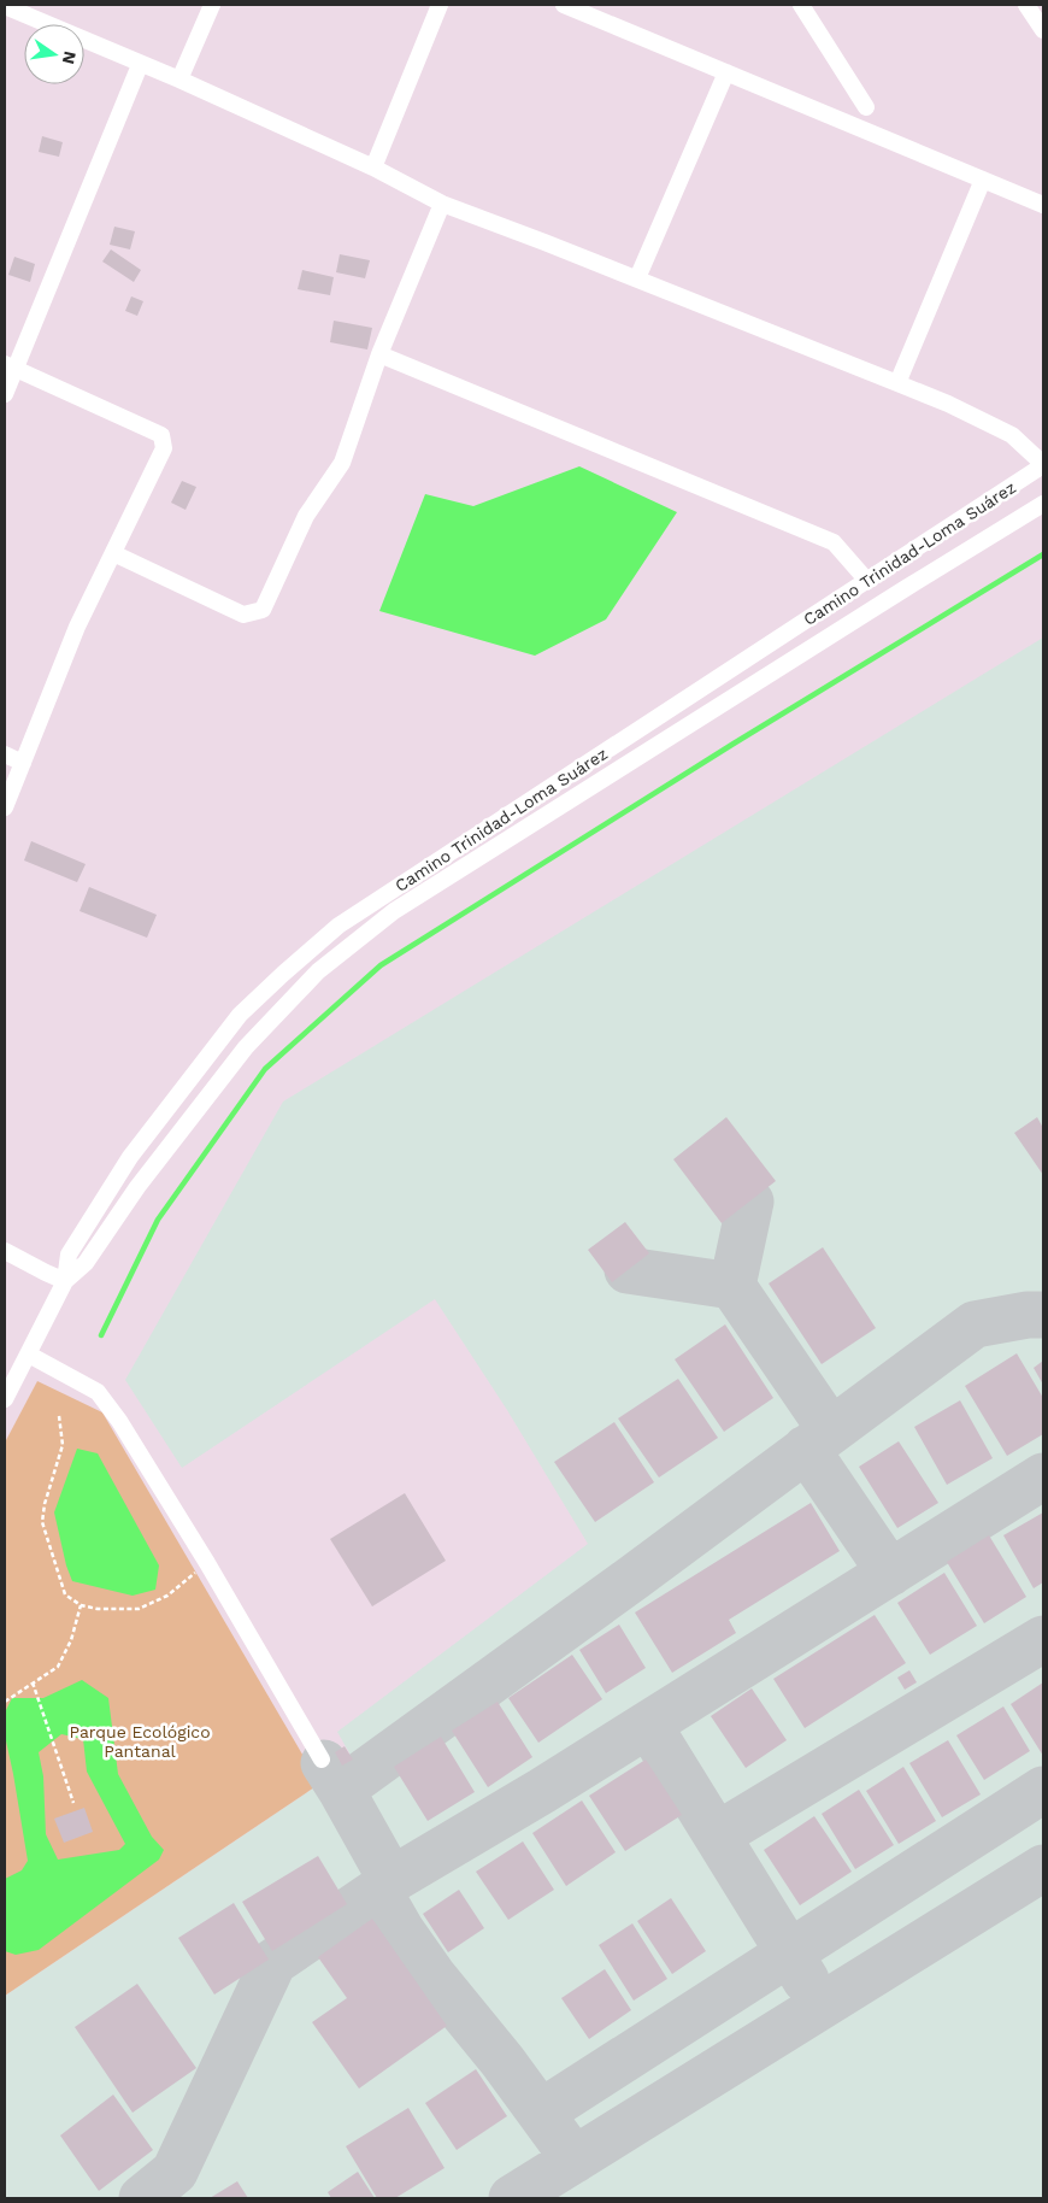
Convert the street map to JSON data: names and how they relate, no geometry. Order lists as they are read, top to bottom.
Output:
{
  "streets": {
    "street": ["Camino Trinidad-Loma Suárez"]
  },
  "parks": ["Parque Ecológico Pantanal"],
  "north": "right"
}
